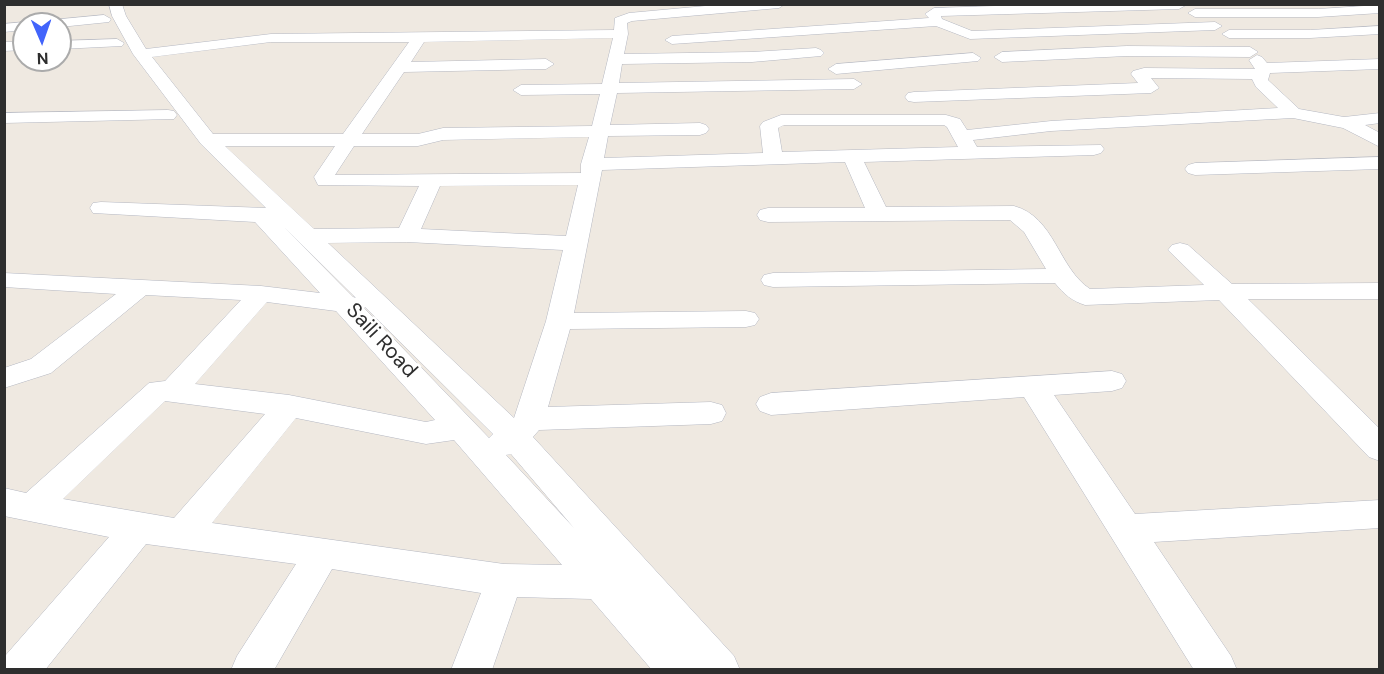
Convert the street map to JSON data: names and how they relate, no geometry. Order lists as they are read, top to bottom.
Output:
{
  "streets": {
    "street": ["Saili Road"]
  },
  "north": "bottom"
}
